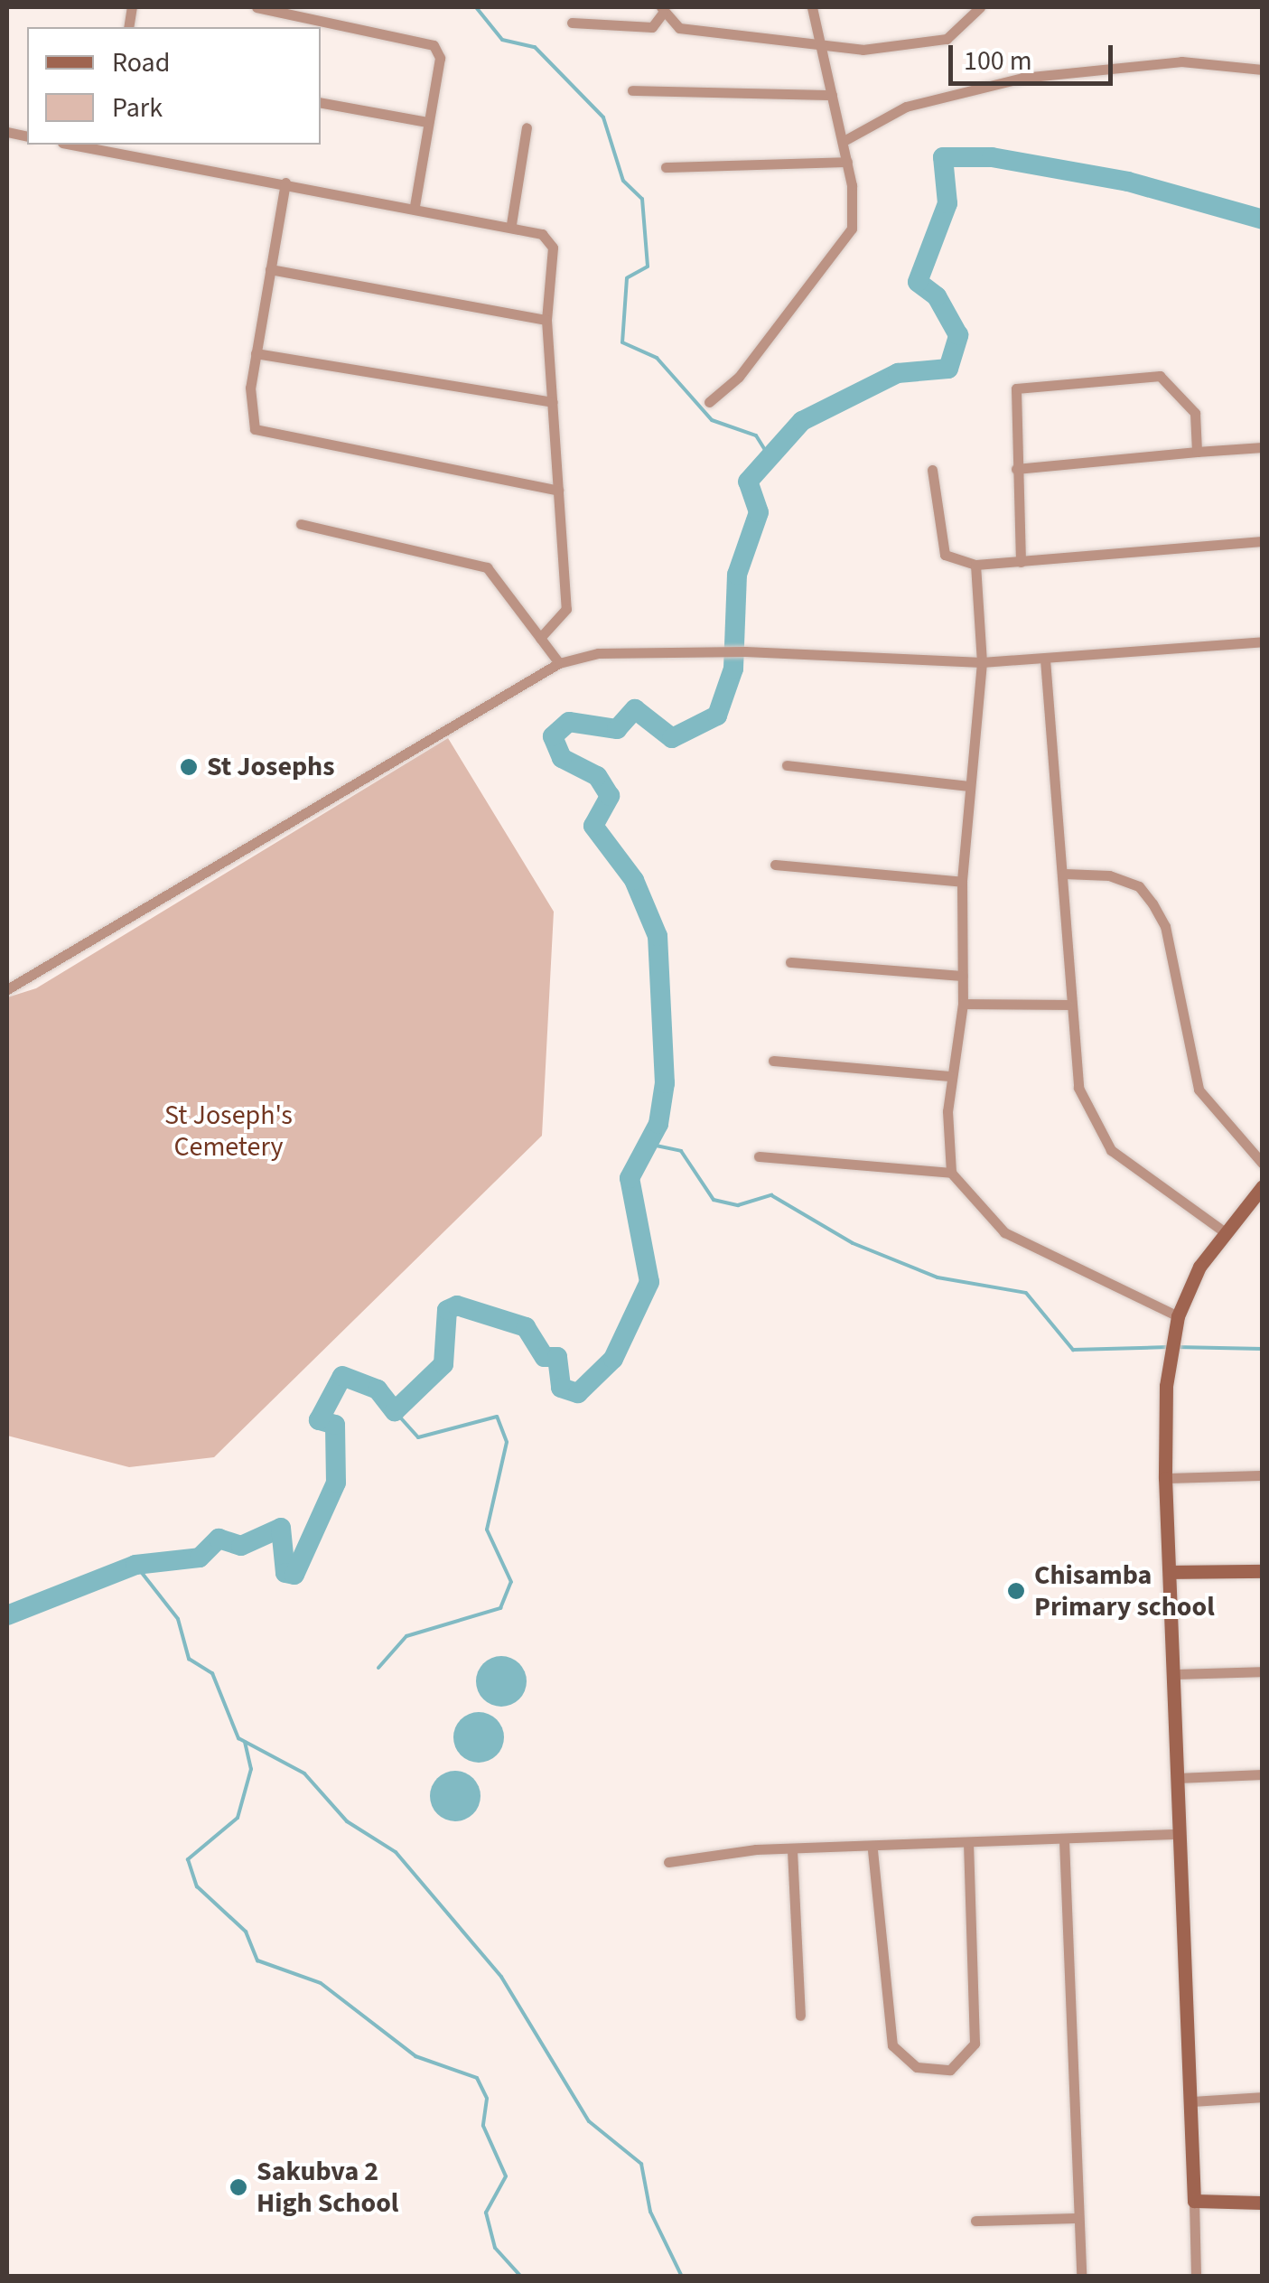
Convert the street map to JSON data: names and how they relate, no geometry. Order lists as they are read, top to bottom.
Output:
{
  "parks": ["St Joseph's Cemetery"],
  "places": ["St Josephs", "Chisamba Primary school", "Sakubva 2 High School"],
  "legend": ["Road", "Park"],
  "scale_bar": "100 m"
}
